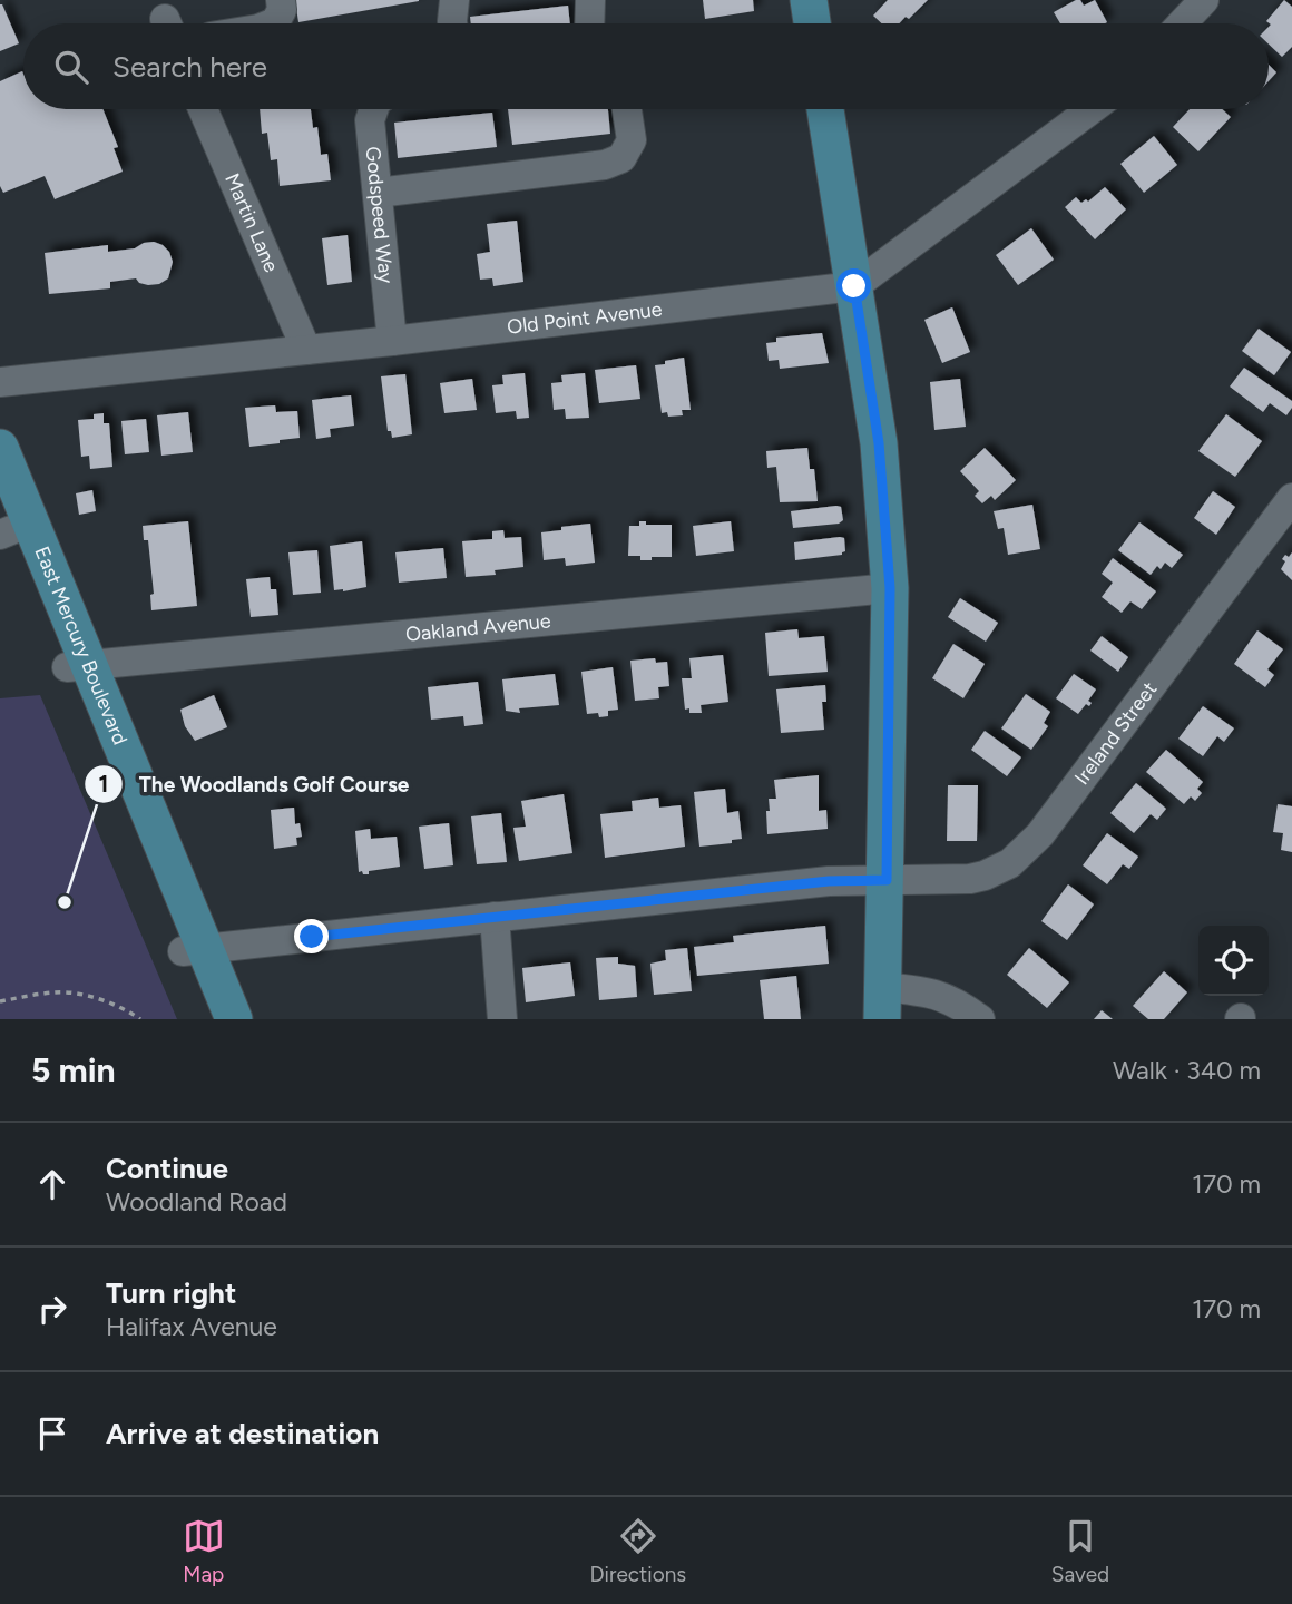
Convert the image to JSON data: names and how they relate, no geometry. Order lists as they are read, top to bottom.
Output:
{
  "streets": {
    "main road": ["East Mercury Boulevard"],
    "street": [
      "Godspeed Way",
      "Martin Lane",
      "Old Point Avenue",
      "Oakland Avenue",
      "Ireland Street"
    ]
  },
  "crossings": [
    ["Godspeed Way", "Old Point Avenue"],
    ["Martin Lane", "Old Point Avenue"],
    ["Oakland Avenue", "East Mercury Boulevard"],
    ["East Mercury Boulevard", "Ireland Street"]
  ],
  "places": ["The Woodlands Golf Course"],
  "page": {
    "search": "Search here",
    "heading": ["5 min", "Walk · 340 m"],
    "list": [
      ["Continue", "Woodland Road", "170 m"],
      ["Turn right", "Halifax Avenue", "170 m"],
      "Arrive at destination"
    ],
    "nav": ["Map", "Directions", "Saved"]
  }
}
